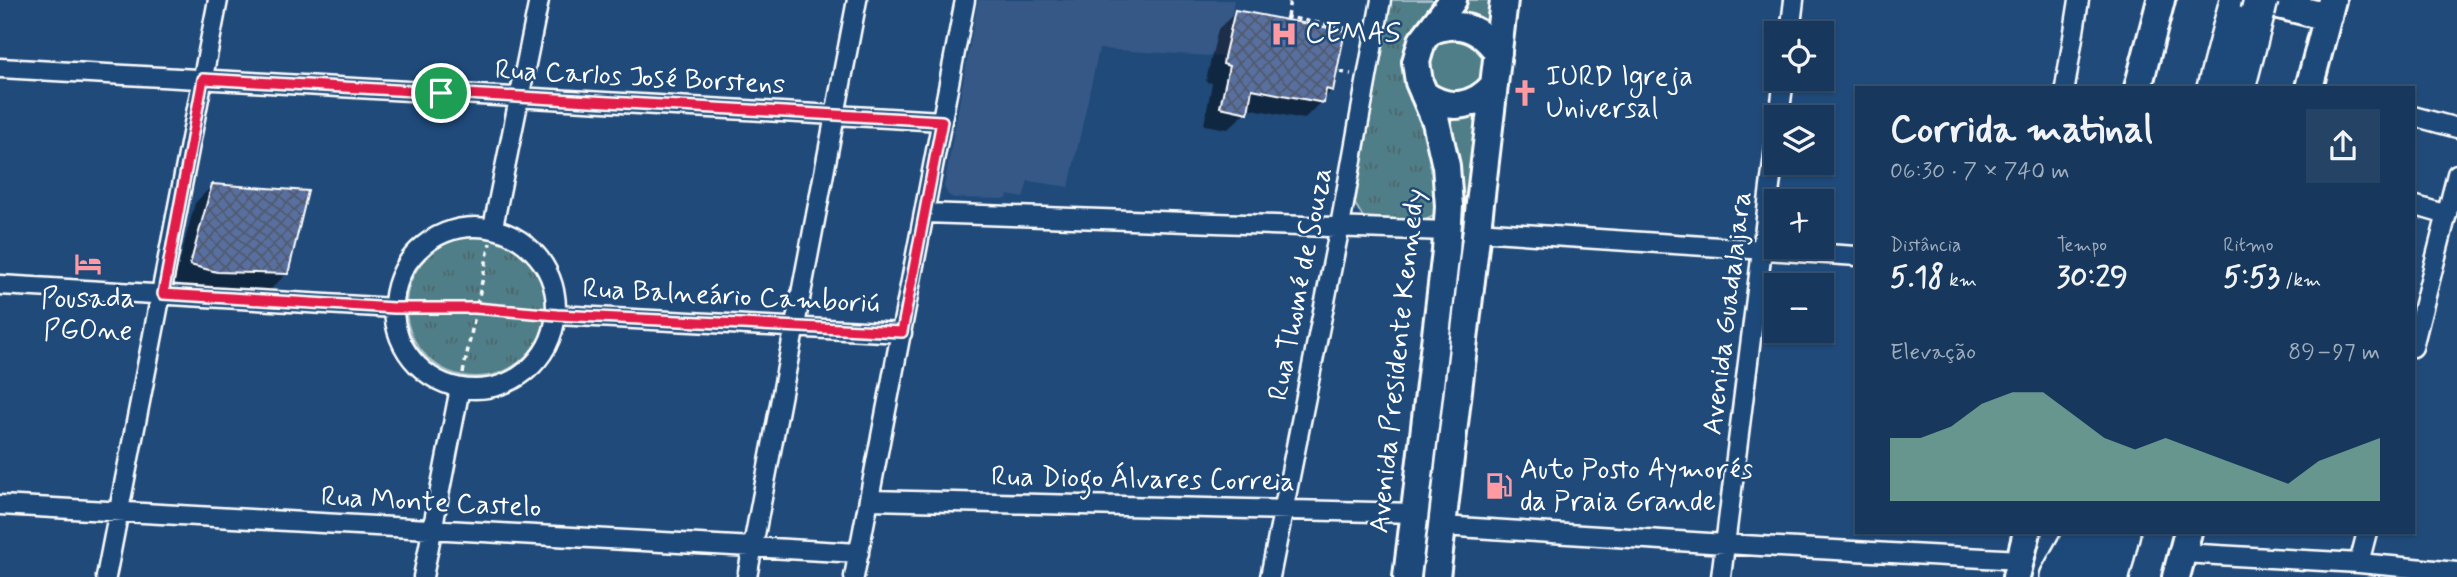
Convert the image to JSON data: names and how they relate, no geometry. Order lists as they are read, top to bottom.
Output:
{
  "streets": {
    "main road": ["Avenida Presidente Kennedy"],
    "street": [
      "Rua Carlos José Borstens",
      "Rua Thomé de Souza",
      "Rua Balneário Camboriú",
      "Avenida Guadalajara",
      "Rua Diogo Álvares Correia",
      "Rua Monte Castelo"
    ]
  },
  "crossings": [
    ["Rua Thomé de Souza", "Rua Diogo Álvares Correia"],
    ["Avenida Presidente Kennedy", "Rua Diogo Álvares Correia"]
  ],
  "places": {
    "hospital": ["CEMAS"],
    "church": ["IURD Igreja Universal"],
    "hotel": ["Pousada PGOne"],
    "fuel station": ["Auto Posto Aymorés da Praia Grande"]
  },
  "page": {
    "map_buttons": ["+", "−"],
    "heading": ["Corrida matinal", "06:30 · 7 × 740 m"],
    "stats": [
      ["Distância", "5.18 km"],
      ["Tempo", "30:29"],
      ["Ritmo", "5:53 /km"]
    ],
    "chart": ["Elevação", "89–97 m"]
  }
}
